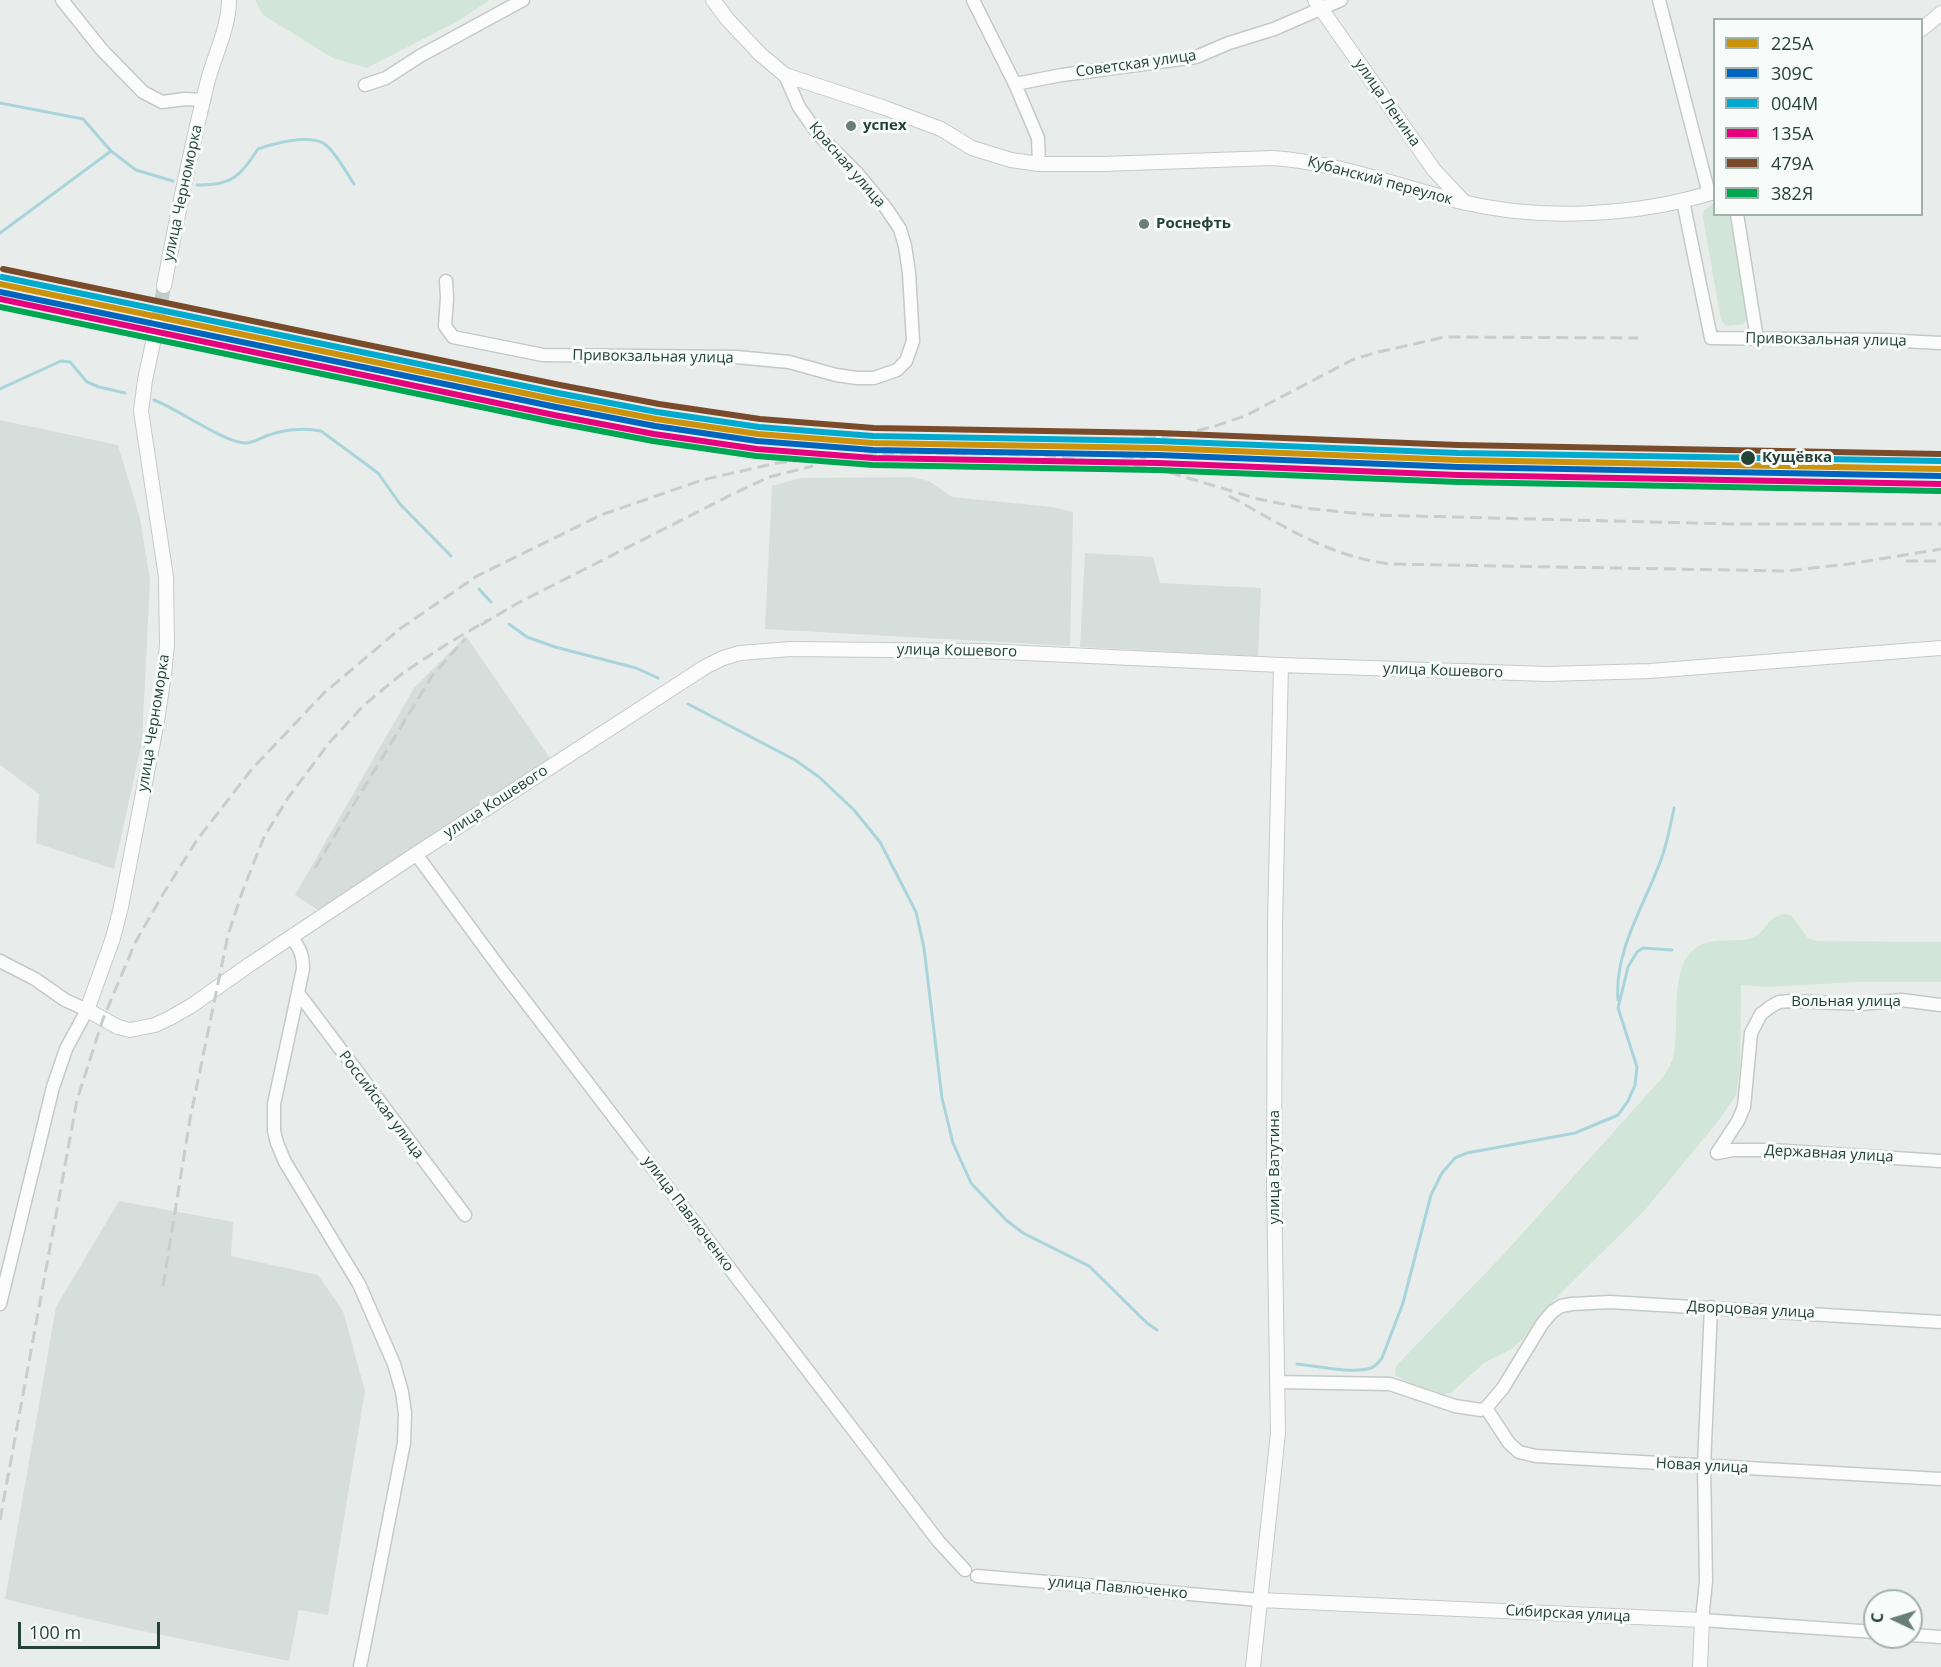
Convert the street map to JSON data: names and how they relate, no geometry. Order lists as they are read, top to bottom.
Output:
{
  "streets": {
    "street": [
      "Советская улица",
      "улица Ленина",
      "Красная улица",
      "Кубанский переулок",
      "улица Черноморка",
      "Привокзальная улица",
      "улица Кошевого",
      "Вольная улица",
      "Российская улица",
      "Державная улица",
      "улица Ватутина",
      "улица Павлюченко",
      "Дворцовая улица",
      "Новая улица",
      "Сибирская улица"
    ]
  },
  "crossings": [
    ["Советская улица", "улица Ленина"],
    ["улица Ленина", "Кубанский переулок"],
    ["Красная улица", "Кубанский переулок"],
    ["Красная улица", "Привокзальная улица"],
    ["Кубанский переулок", "Привокзальная улица"],
    ["улица Черноморка", "улица Кошевого"],
    ["улица Кошевого", "улица Ватутина"],
    ["улица Кошевого", "улица Павлюченко"],
    ["Вольная улица", "Державная улица"],
    ["улица Ватутина", "улица Павлюченко"],
    ["улица Ватутина", "Сибирская улица"],
    ["улица Павлюченко", "Сибирская улица"],
    ["Дворцовая улица", "Новая улица"]
  ],
  "places": ["успех", "Роснефть", "Кущёвка"],
  "lines": [
    "transit line 479А",
    "transit line 004М",
    "transit line 225А",
    "transit line 309С",
    "transit line 135А",
    "transit line 382Я"
  ],
  "legend": [
    "225А",
    "309С",
    "004М",
    "135А",
    "479А",
    "382Я"
  ],
  "scale_bar": "100 m",
  "north": "left"
}
